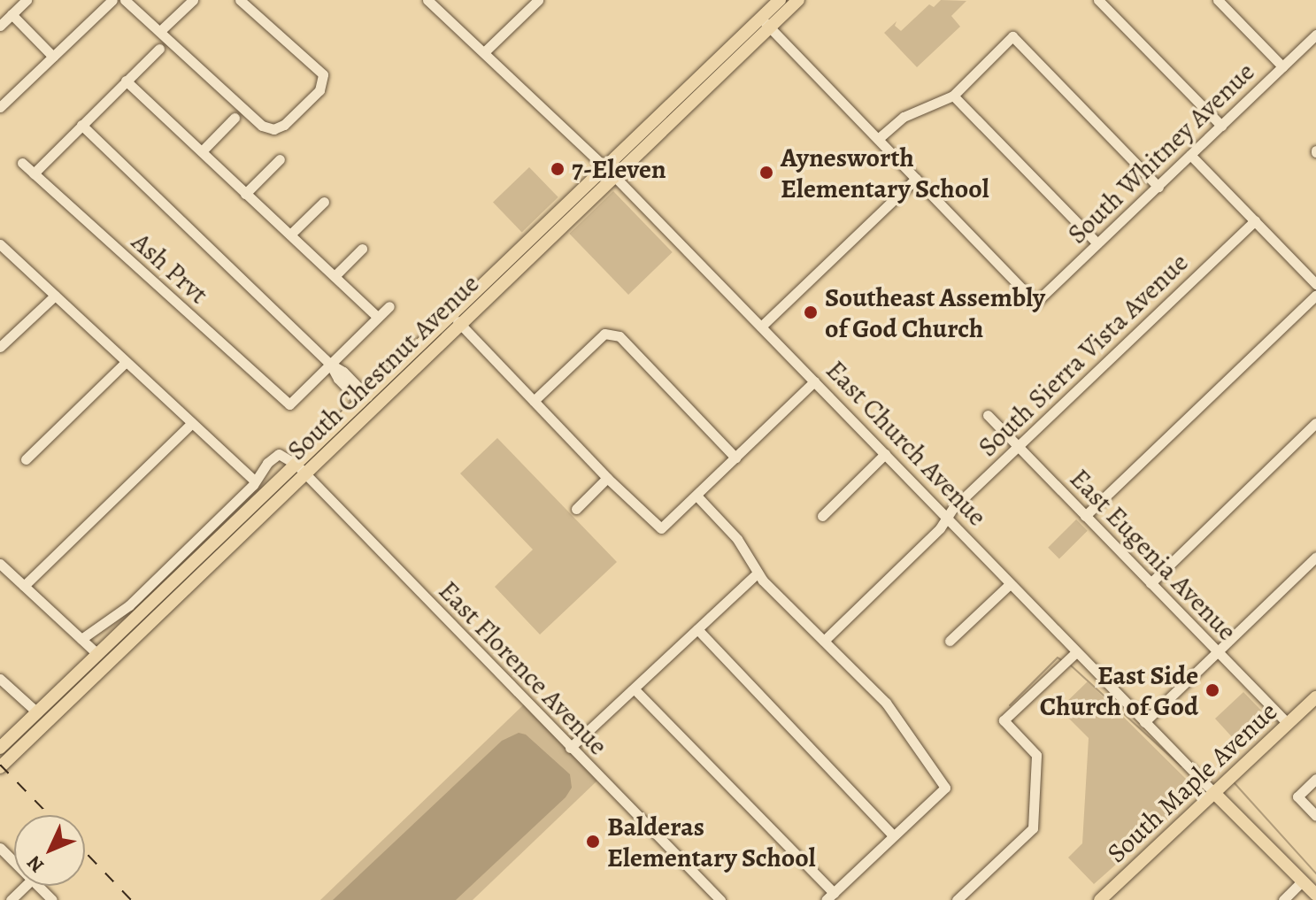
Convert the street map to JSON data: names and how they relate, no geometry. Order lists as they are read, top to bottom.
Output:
{
  "streets": {
    "main road": ["South Chestnut Avenue", "East Church Avenue", "South Maple Avenue"],
    "street": [
      "South Whitney Avenue",
      "Ash Prvt",
      "South Sierra Vista Avenue",
      "East Eugenia Avenue",
      "East Florence Avenue"
    ]
  },
  "crossings": [
    ["South Sierra Vista Avenue", "East Church Avenue"],
    ["South Sierra Vista Avenue", "East Eugenia Avenue"],
    ["South Chestnut Avenue", "East Church Avenue"],
    ["South Chestnut Avenue", "East Florence Avenue"],
    ["East Church Avenue", "South Maple Avenue"],
    ["East Eugenia Avenue", "South Maple Avenue"]
  ],
  "places": [
    "7-Eleven",
    "Aynesworth Elementary School",
    "Southeast Assembly of God Church",
    "East Side Church of God",
    "Balderas Elementary School"
  ],
  "north": "bottom left"
}
